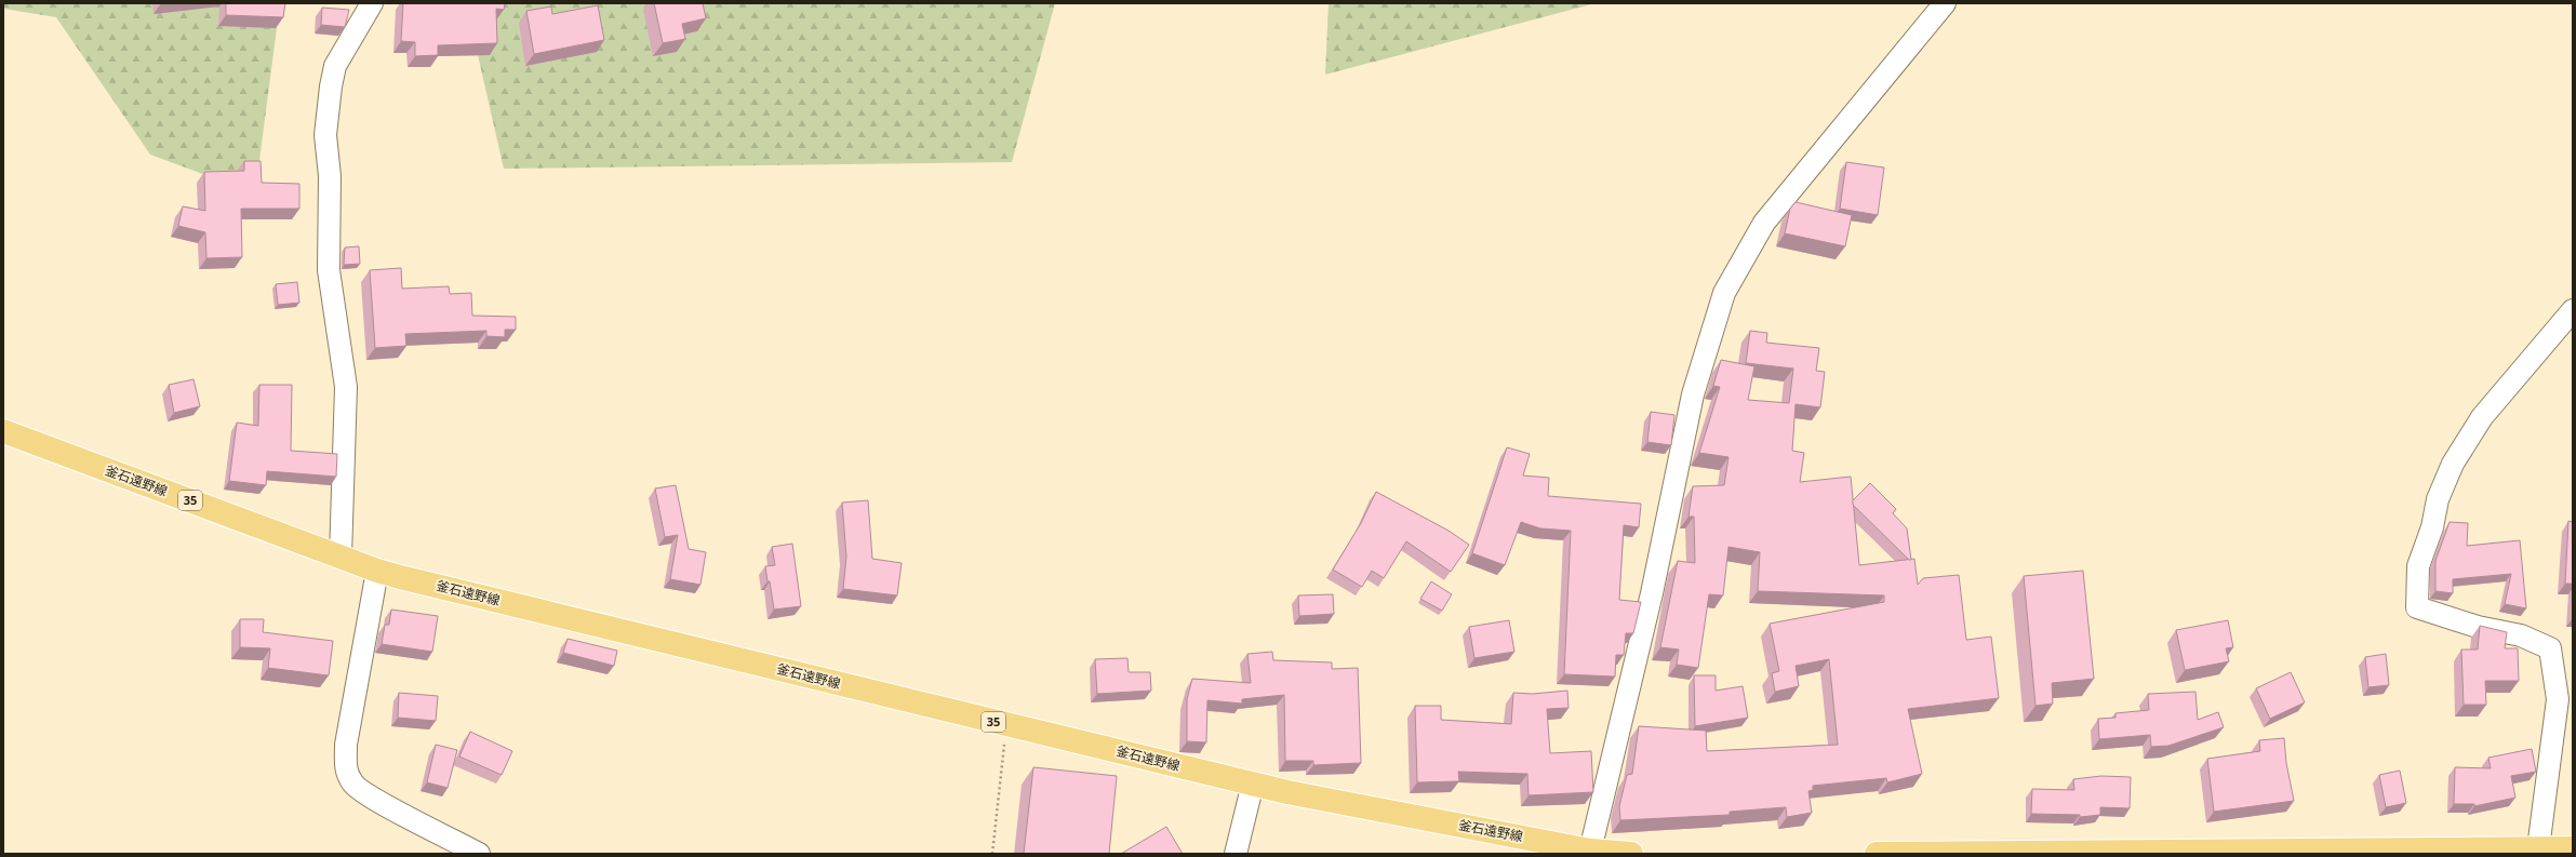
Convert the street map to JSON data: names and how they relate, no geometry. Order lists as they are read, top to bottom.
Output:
{
  "streets": {
    "main road": ["釜石遠野線", "35"]
  }
}
